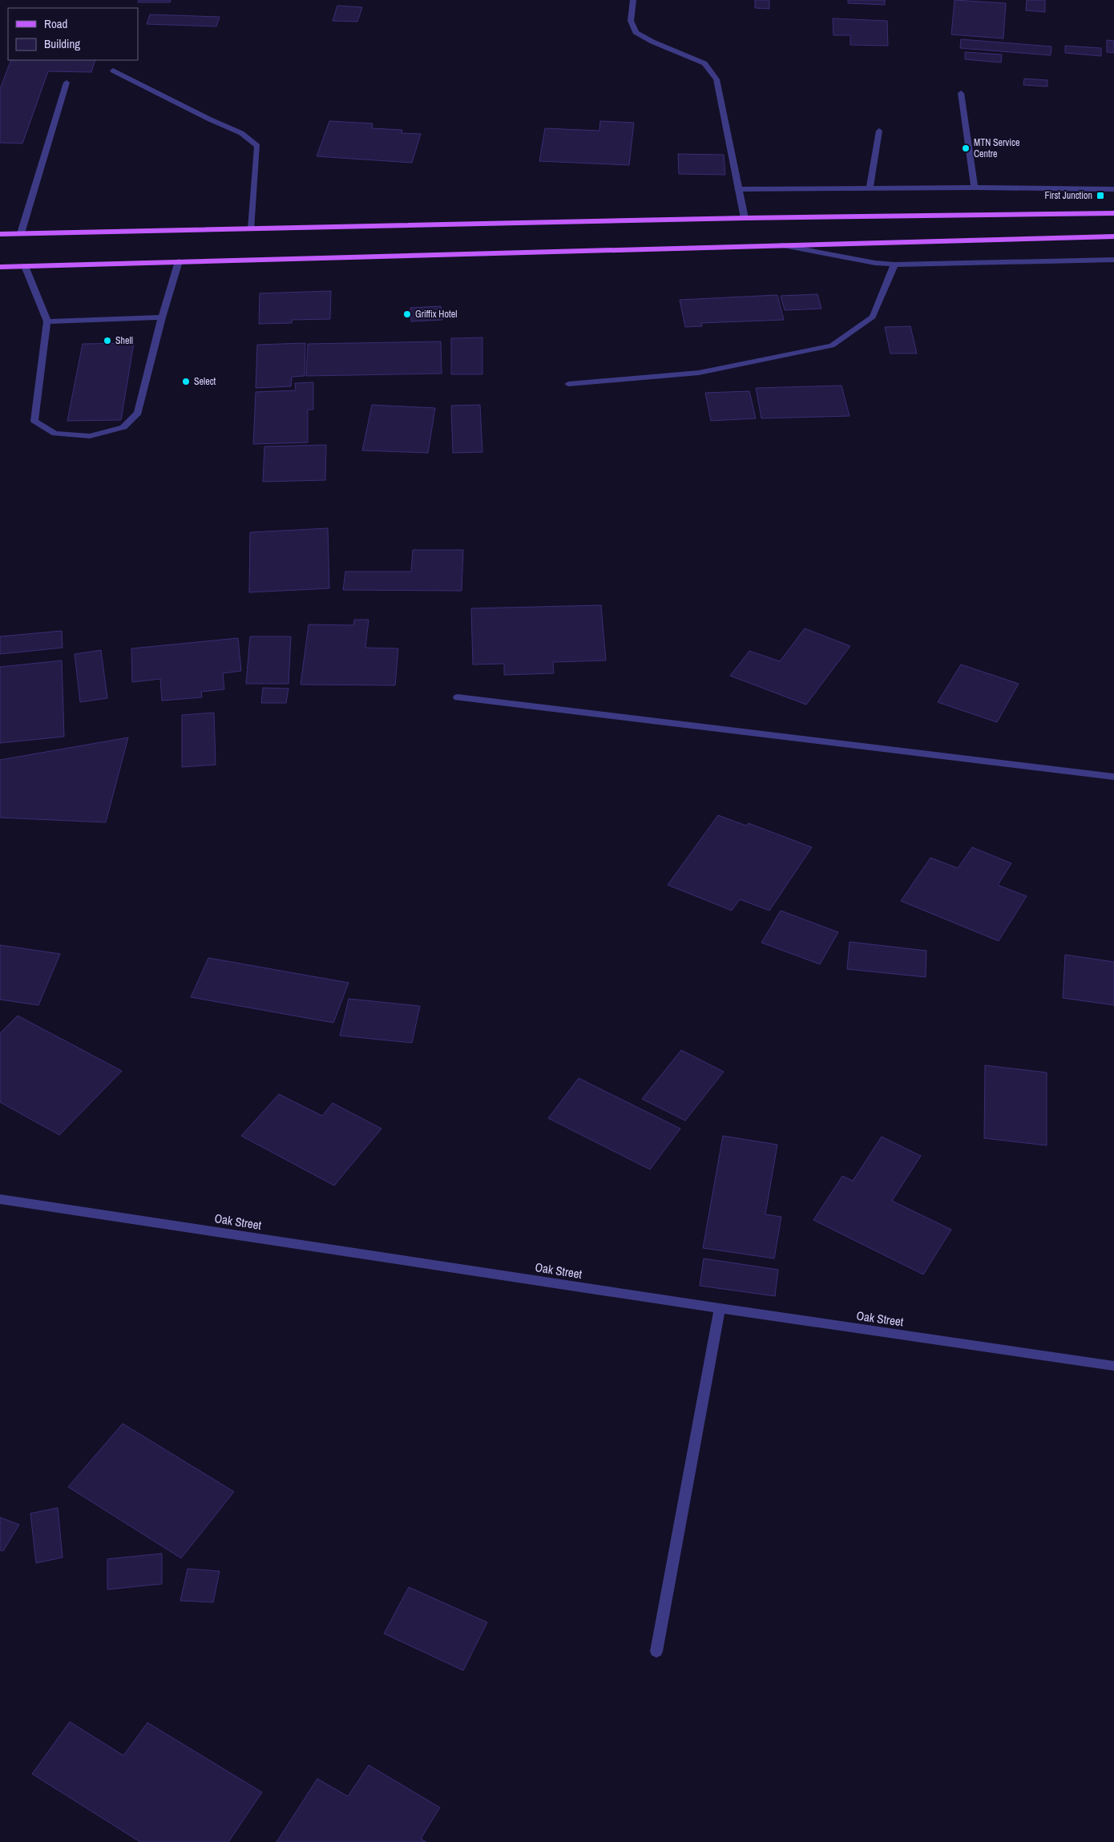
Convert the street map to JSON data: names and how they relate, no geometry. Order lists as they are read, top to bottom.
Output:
{
  "streets": {
    "street": ["Oak Street"]
  },
  "places": {
    "other": [
      "MTN Service Centre",
      "Griffix Hotel",
      "Shell",
      "Select"
    ],
    "transit": ["First Junction"]
  },
  "legend": ["Road", "Building"]
}
